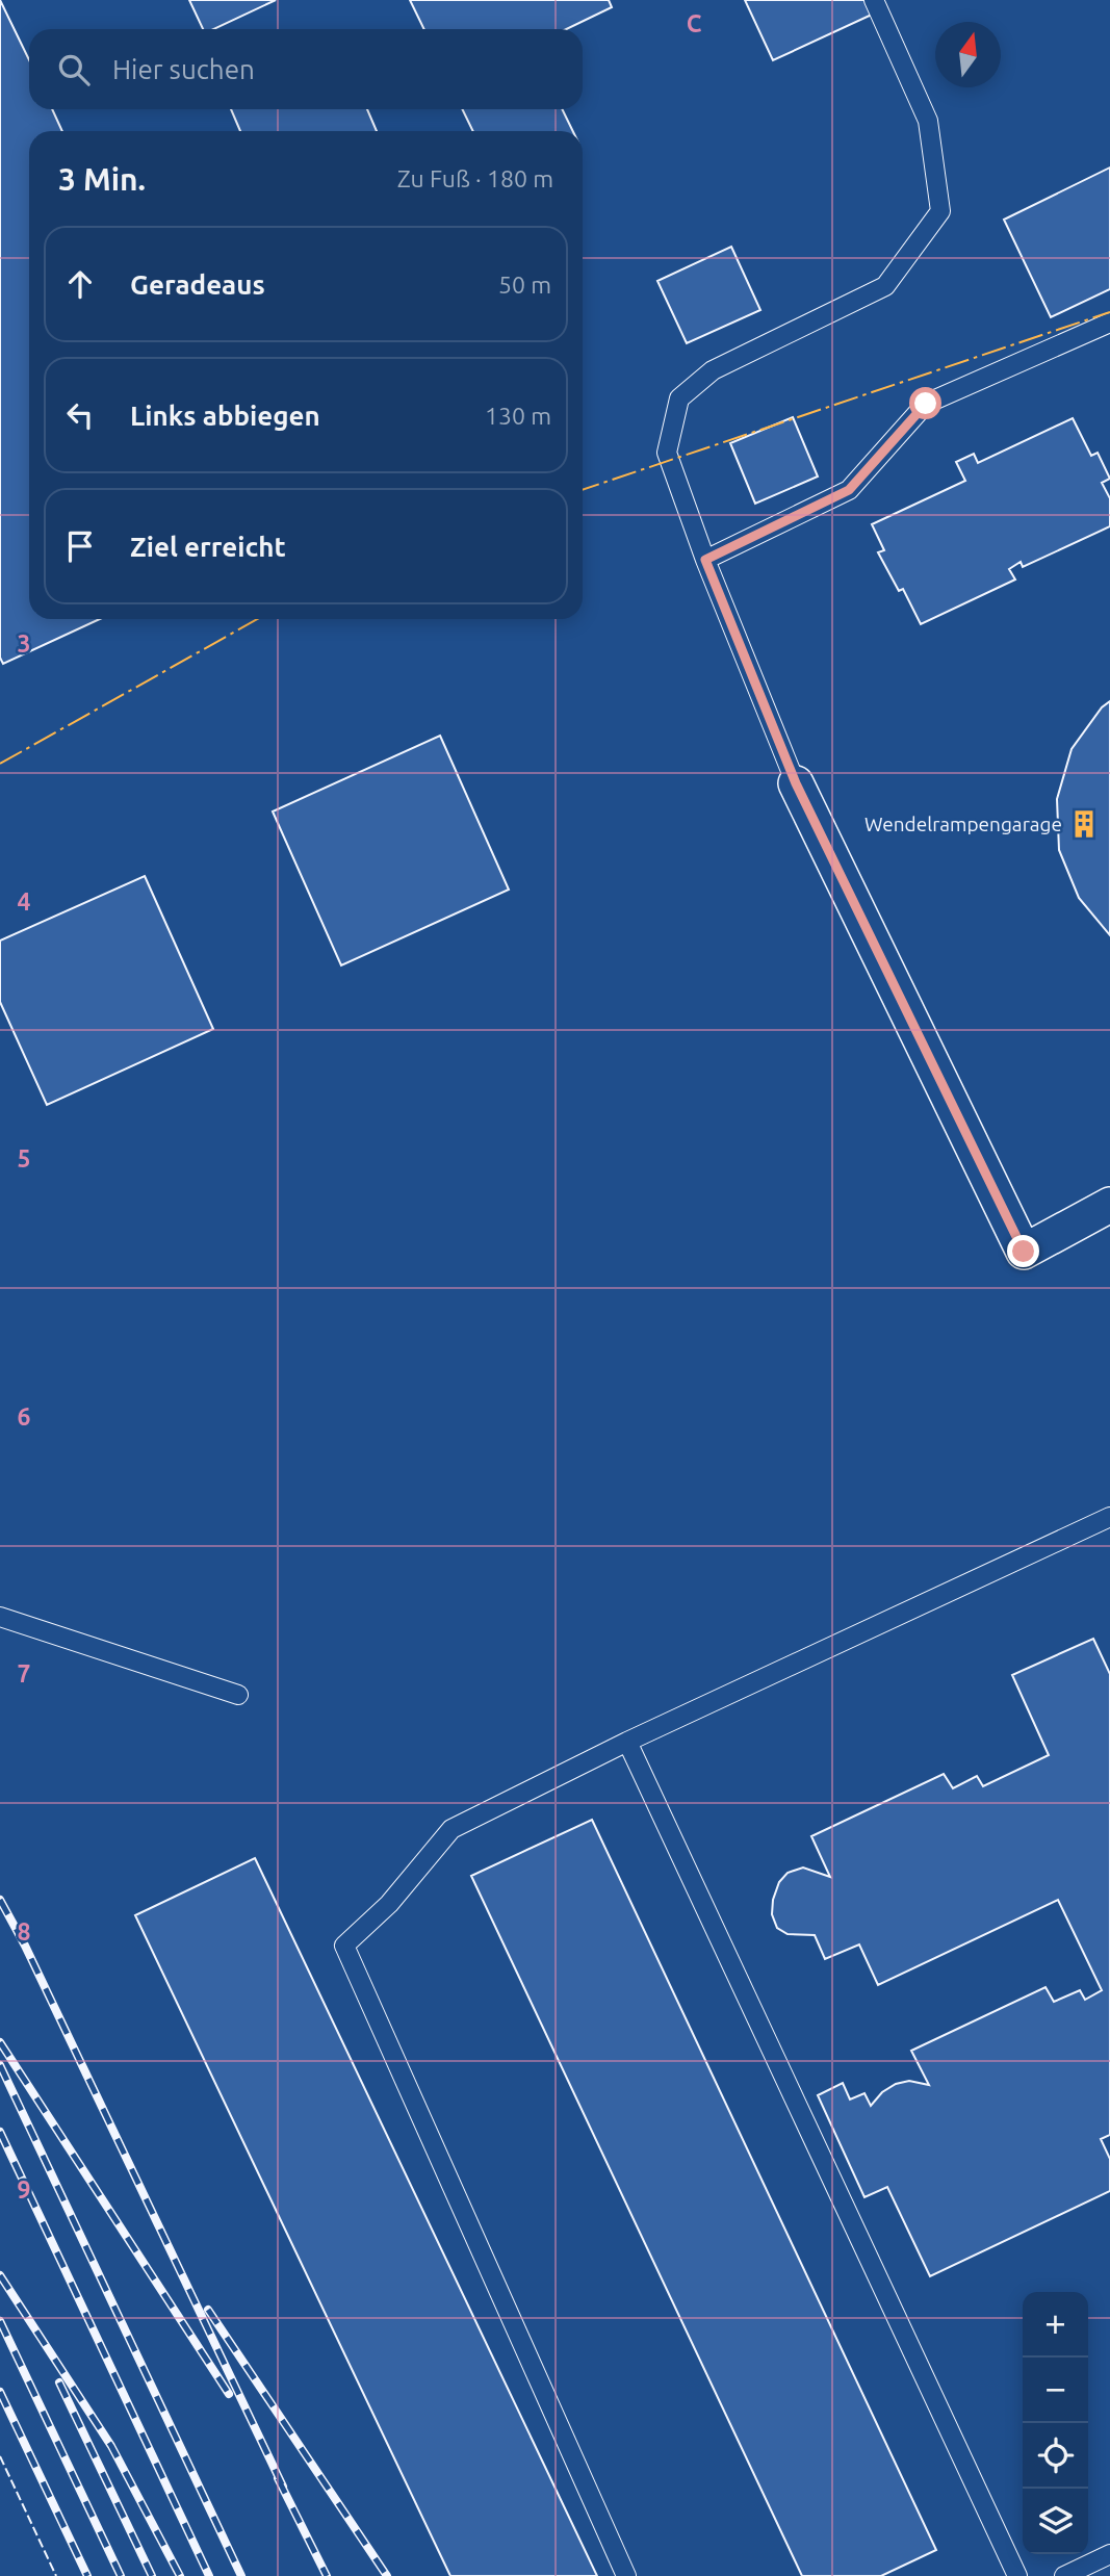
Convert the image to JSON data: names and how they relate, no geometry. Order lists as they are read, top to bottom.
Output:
{
  "places": {
    "building": ["Wendelrampengarage"]
  },
  "north": "top",
  "page": {
    "search": "Hier suchen",
    "heading": ["3 Min.", "Zu Fuß · 180 m"],
    "list": [
      ["Geradeaus", "50 m"],
      ["Links abbiegen", "130 m"],
      "Ziel erreicht"
    ],
    "map_buttons": ["+", "−"]
  },
  "grid": {
    "columns": ["C"],
    "rows": [
      "3",
      "4",
      "5",
      "6",
      "7",
      "8",
      "9"
    ]
  }
}
